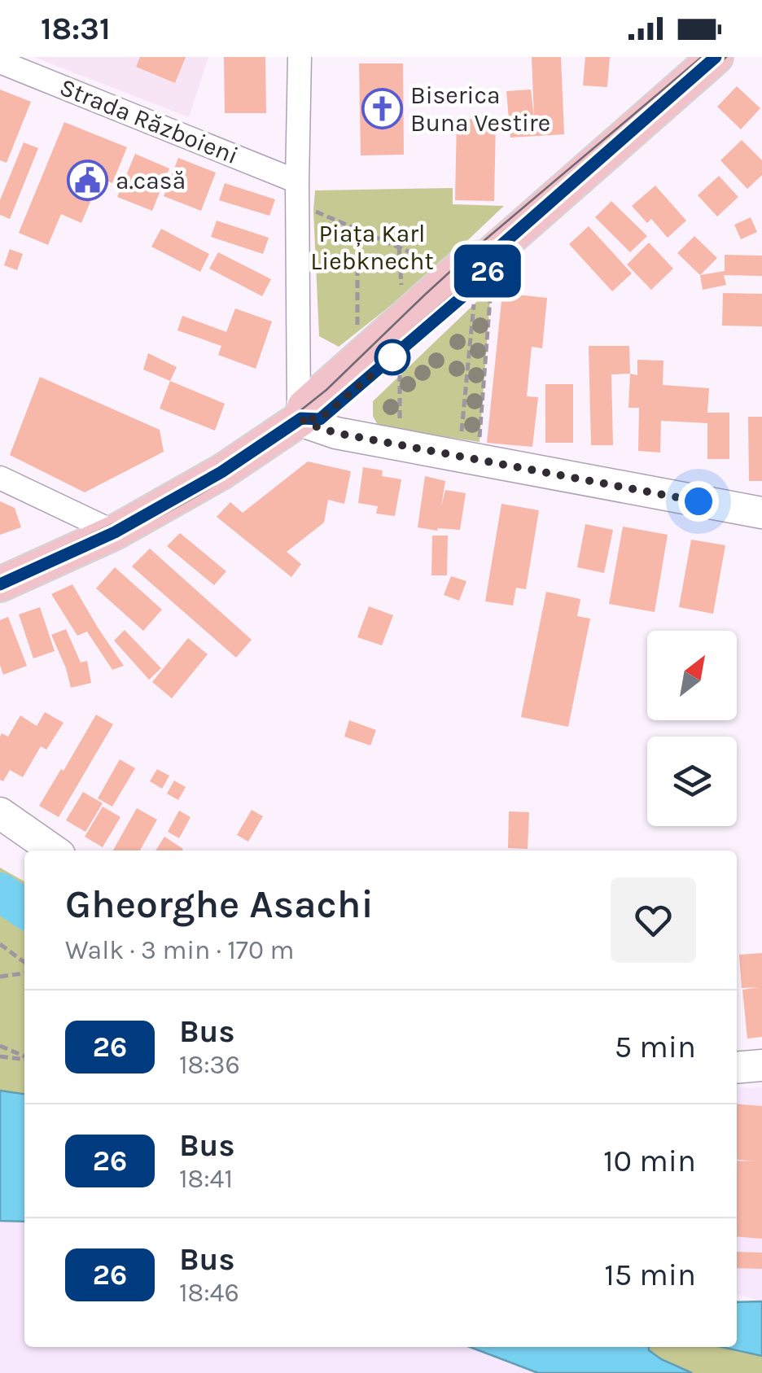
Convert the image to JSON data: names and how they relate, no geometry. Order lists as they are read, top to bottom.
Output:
{
  "streets": {
    "street": ["Strada Războieni"]
  },
  "parks": ["Piața Karl Liebknecht"],
  "places": {
    "church": ["Biserica Buna Vestire"],
    "public building": ["a.casă"]
  },
  "lines": ["bus line 26"],
  "north": "top right",
  "page": {
    "status": "18:31",
    "on_map": "26",
    "heading": ["Gheorghe Asachi", "Walk · 3 min · 170 m"],
    "list": [
      {
        "mark": "26",
        "name": "Bus",
        "note": "18:36",
        "value": "5 min"
      },
      {
        "mark": "26",
        "name": "Bus",
        "note": "18:41",
        "value": "10 min"
      },
      {
        "mark": "26",
        "name": "Bus",
        "note": "18:46",
        "value": "15 min"
      }
    ]
  }
}
